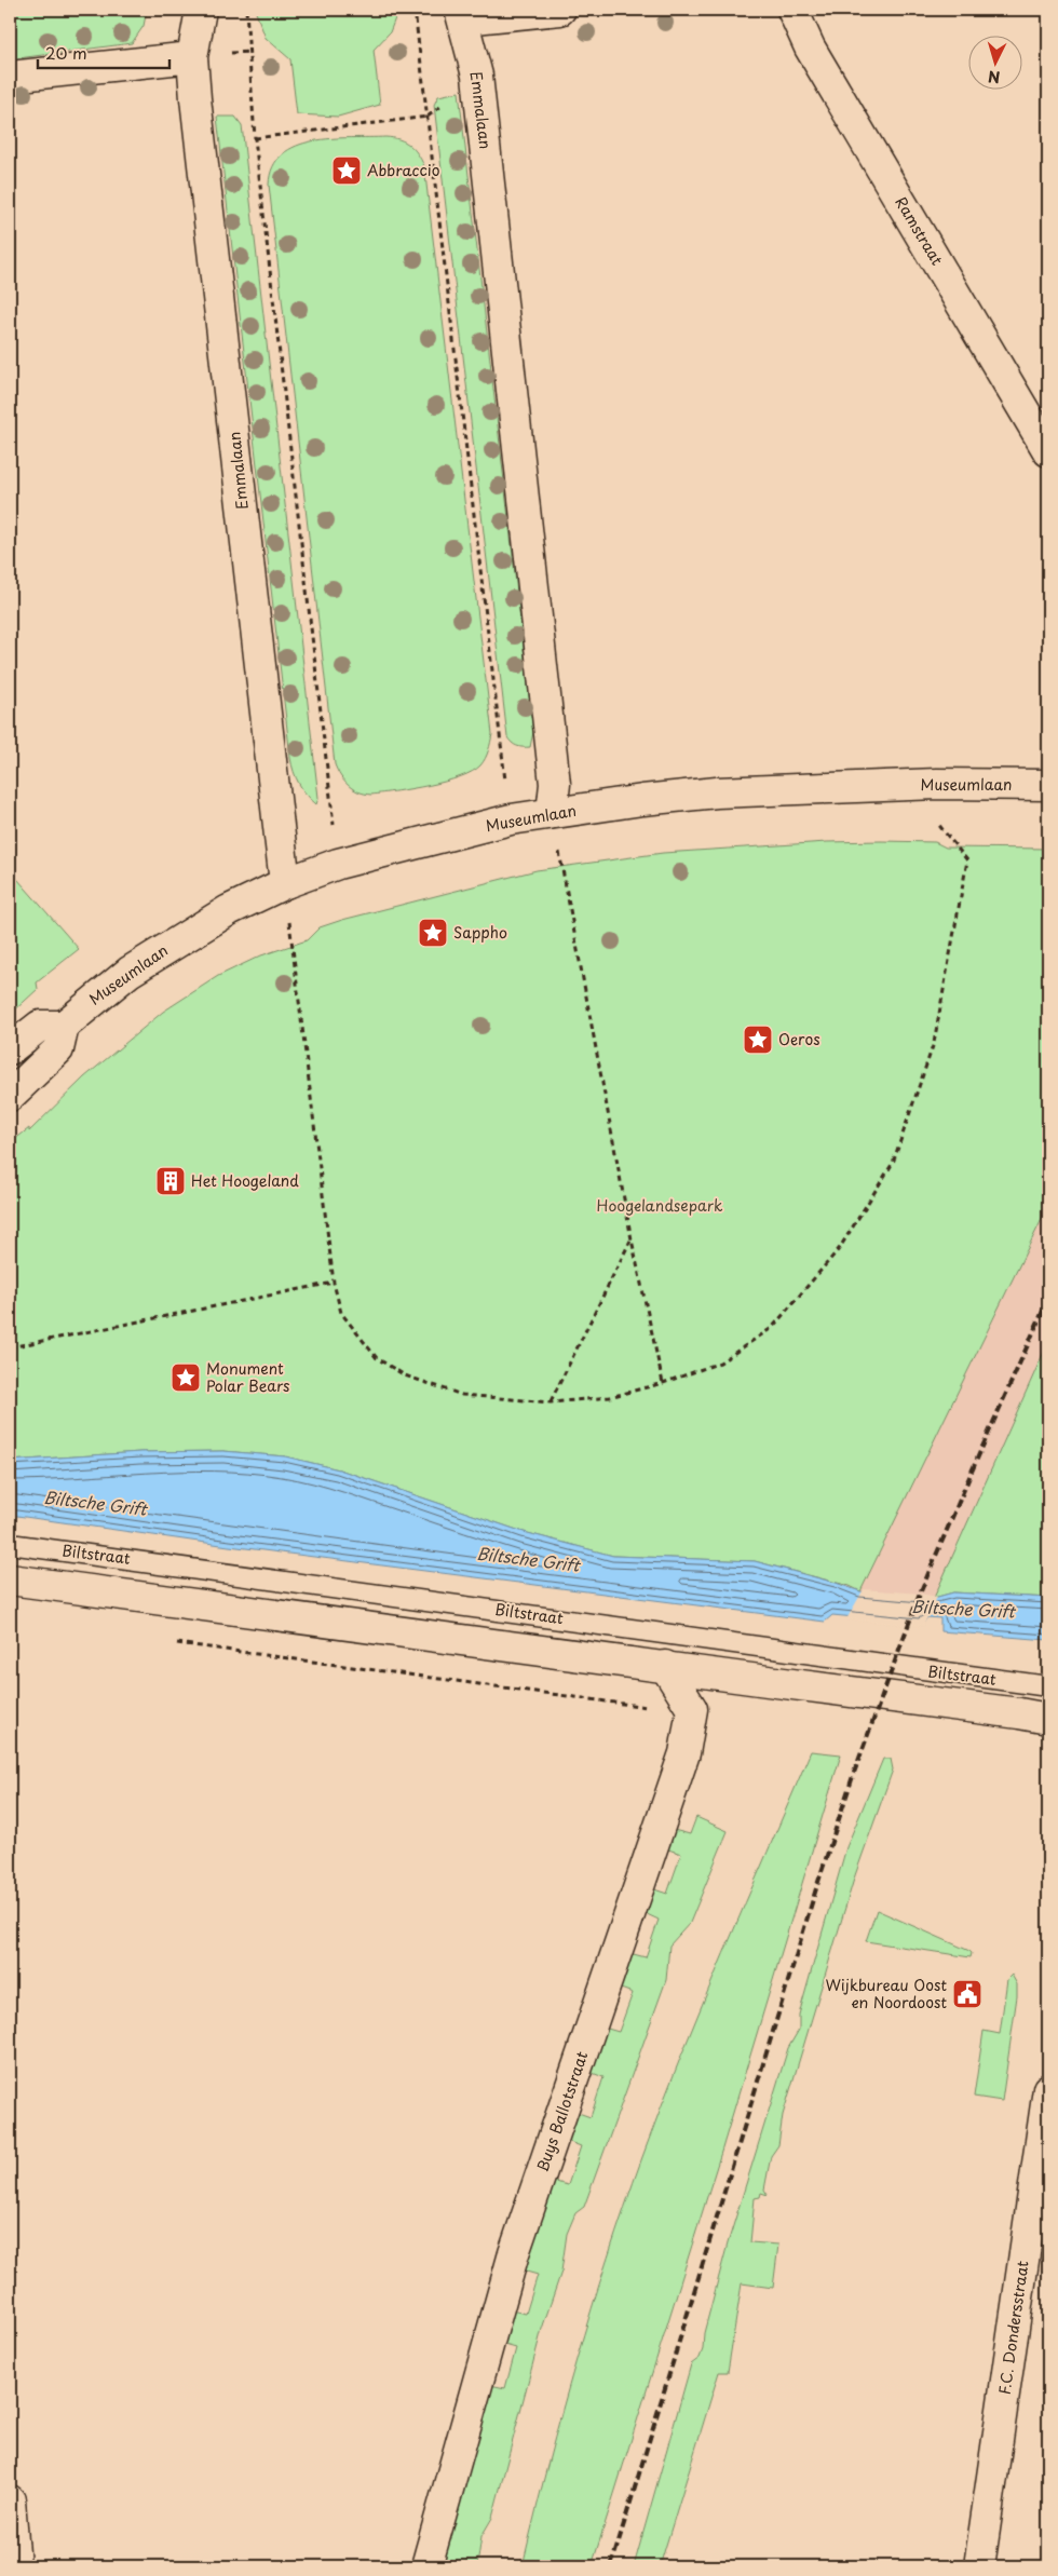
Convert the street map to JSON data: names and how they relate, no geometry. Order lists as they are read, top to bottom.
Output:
{
  "streets": {
    "street": [
      "Emmalaan",
      "Ramstraat",
      "Museumlaan",
      "Biltstraat",
      "Buys Ballotstraat",
      "F.C. Dondersstraat"
    ]
  },
  "crossings": [
    ["Emmalaan", "Museumlaan"]
  ],
  "water": ["Biltsche Grift"],
  "parks": ["Hoogelandsepark"],
  "places": {
    "place": [
      "Abbraccio",
      "Sappho",
      "Oeros",
      "Monument Polar Bears"
    ],
    "building": ["Het Hoogeland"],
    "public building": ["Wijkbureau Oost en Noordoost"]
  },
  "scale_bar": "20 m",
  "north": "bottom"
}
